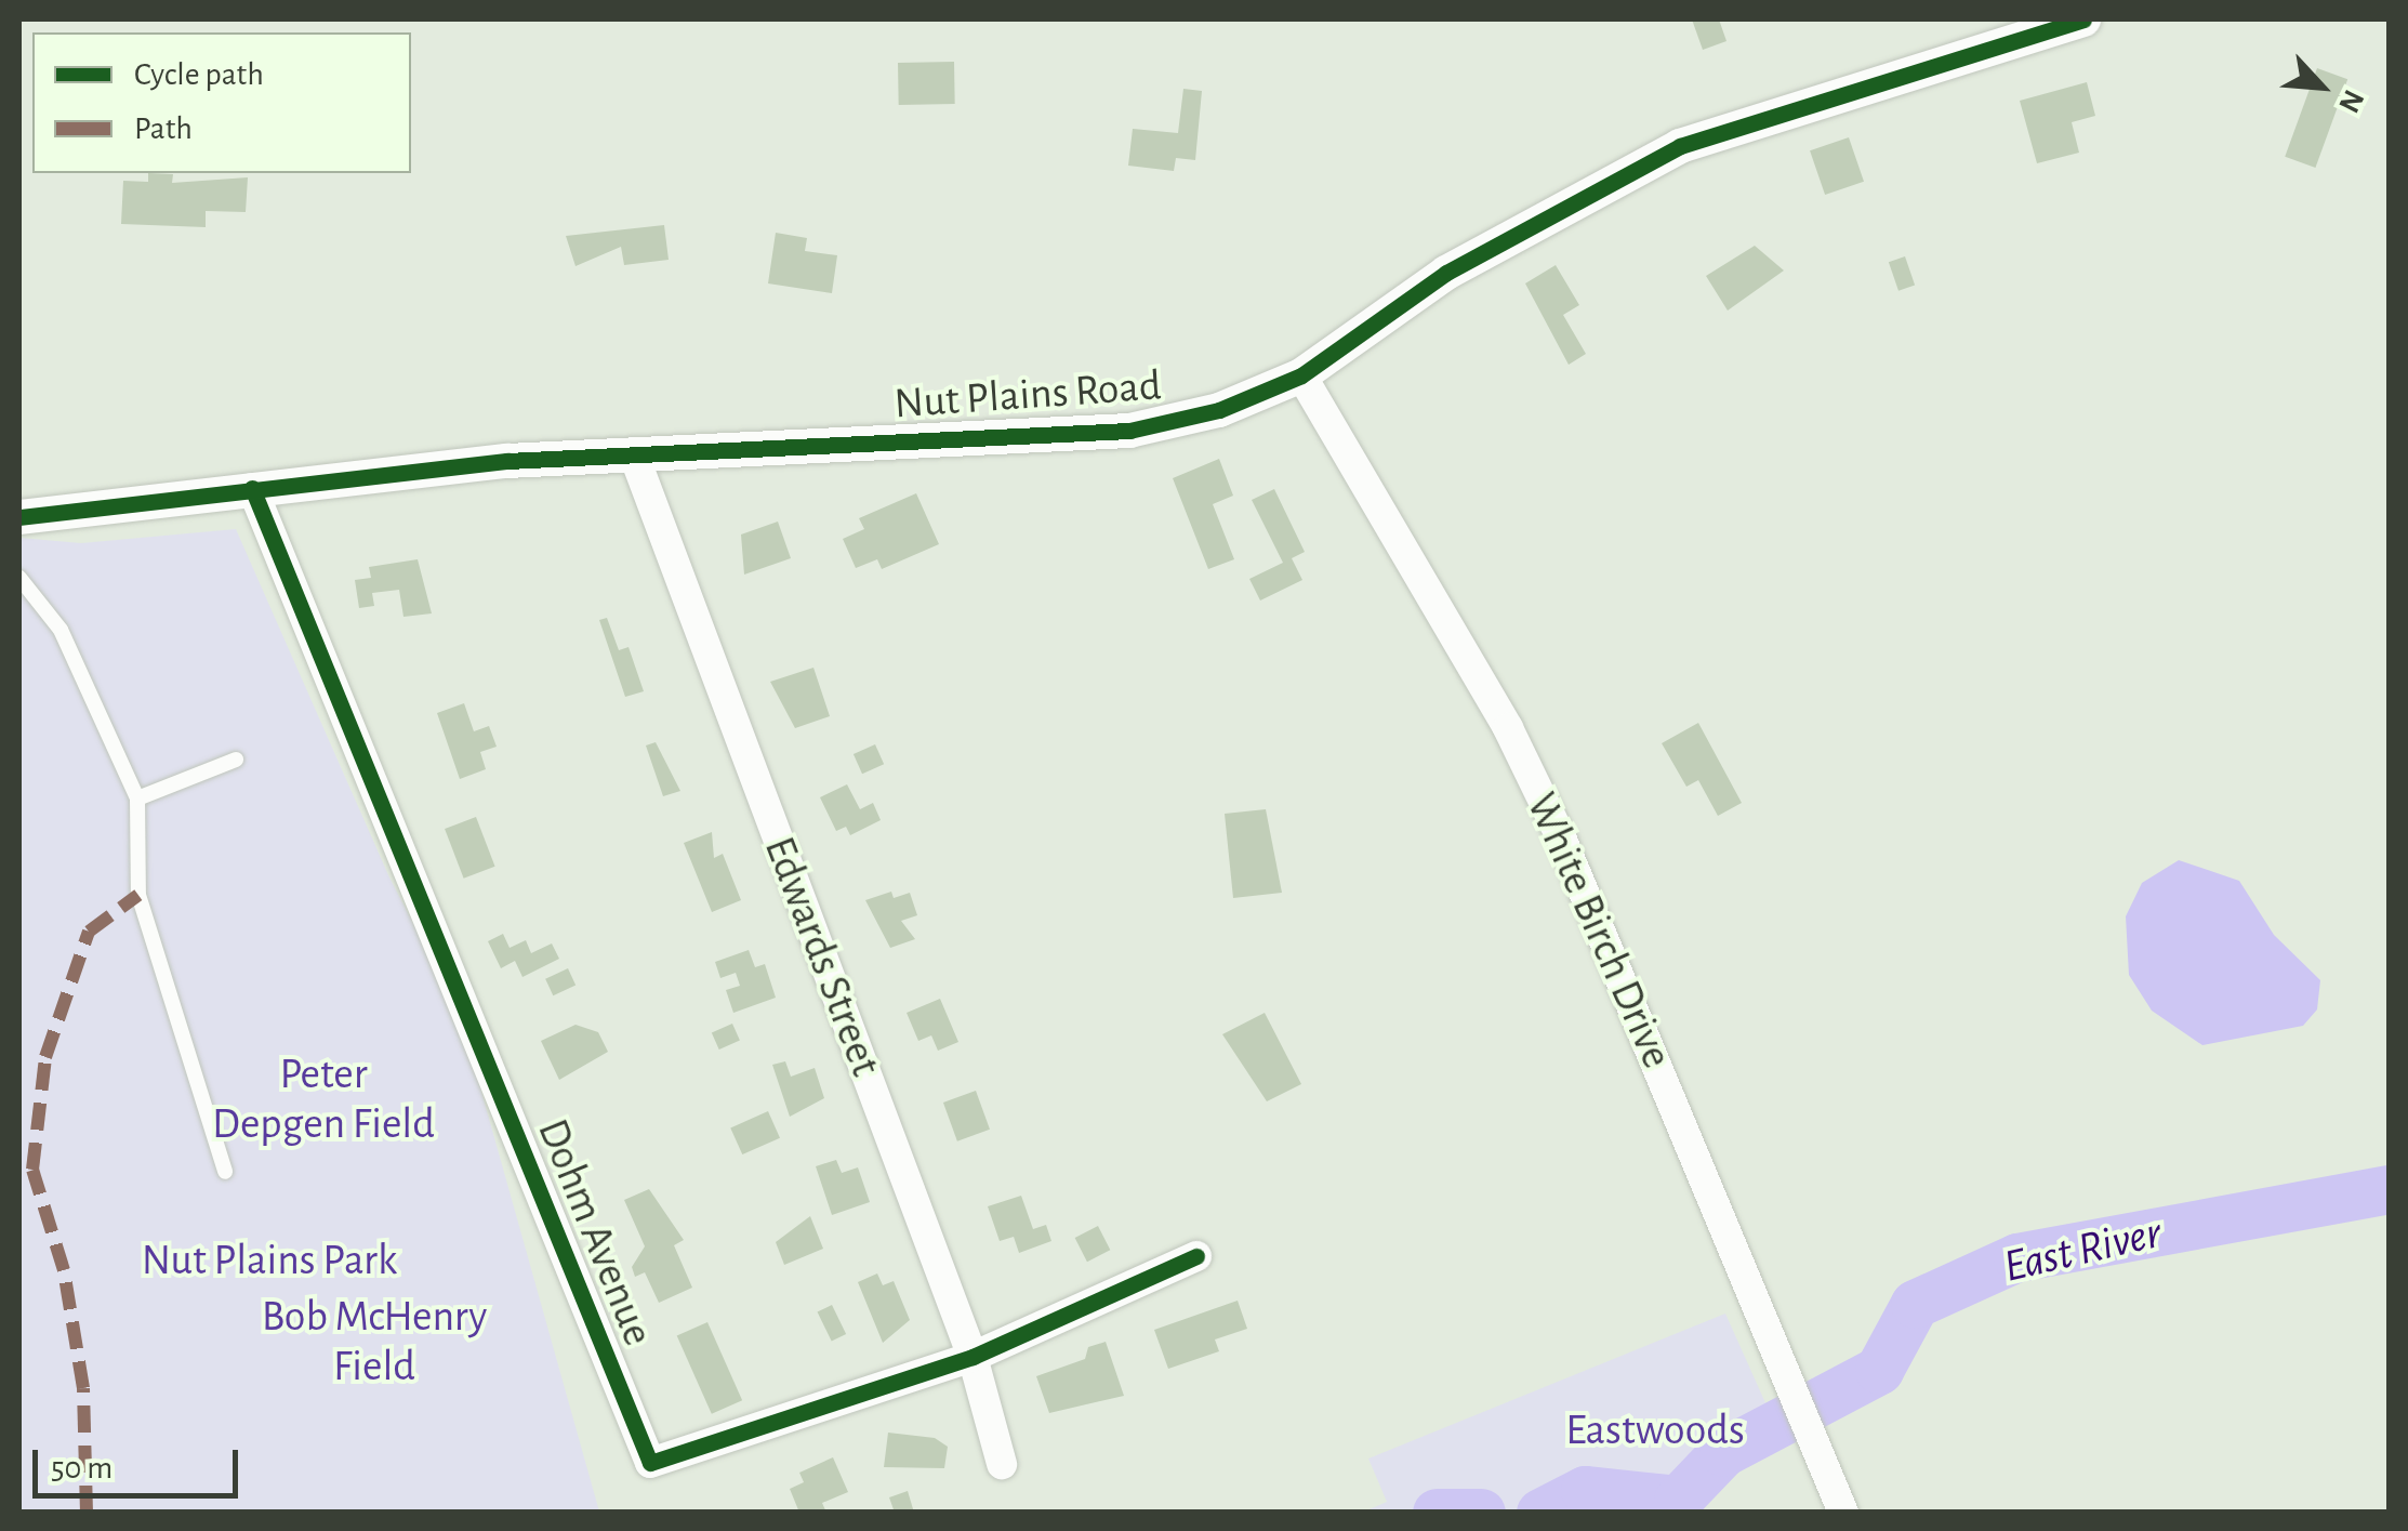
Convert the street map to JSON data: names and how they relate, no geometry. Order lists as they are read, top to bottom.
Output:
{
  "streets": {
    "street": [
      "Nut Plains Road",
      "White Birch Drive",
      "Edwards Street",
      "Dohm Avenue"
    ]
  },
  "crossings": [
    ["Nut Plains Road", "White Birch Drive"],
    ["Nut Plains Road", "Edwards Street"],
    ["Nut Plains Road", "Dohm Avenue"],
    ["Edwards Street", "Dohm Avenue"]
  ],
  "water": ["East River"],
  "parks": [
    "Peter Depgen Field",
    "Nut Plains Park",
    "Bob McHenry Field",
    "Eastwoods"
  ],
  "legend": ["Cycle path", "Path"],
  "scale_bar": "50 m",
  "north": "bottom right"
}
